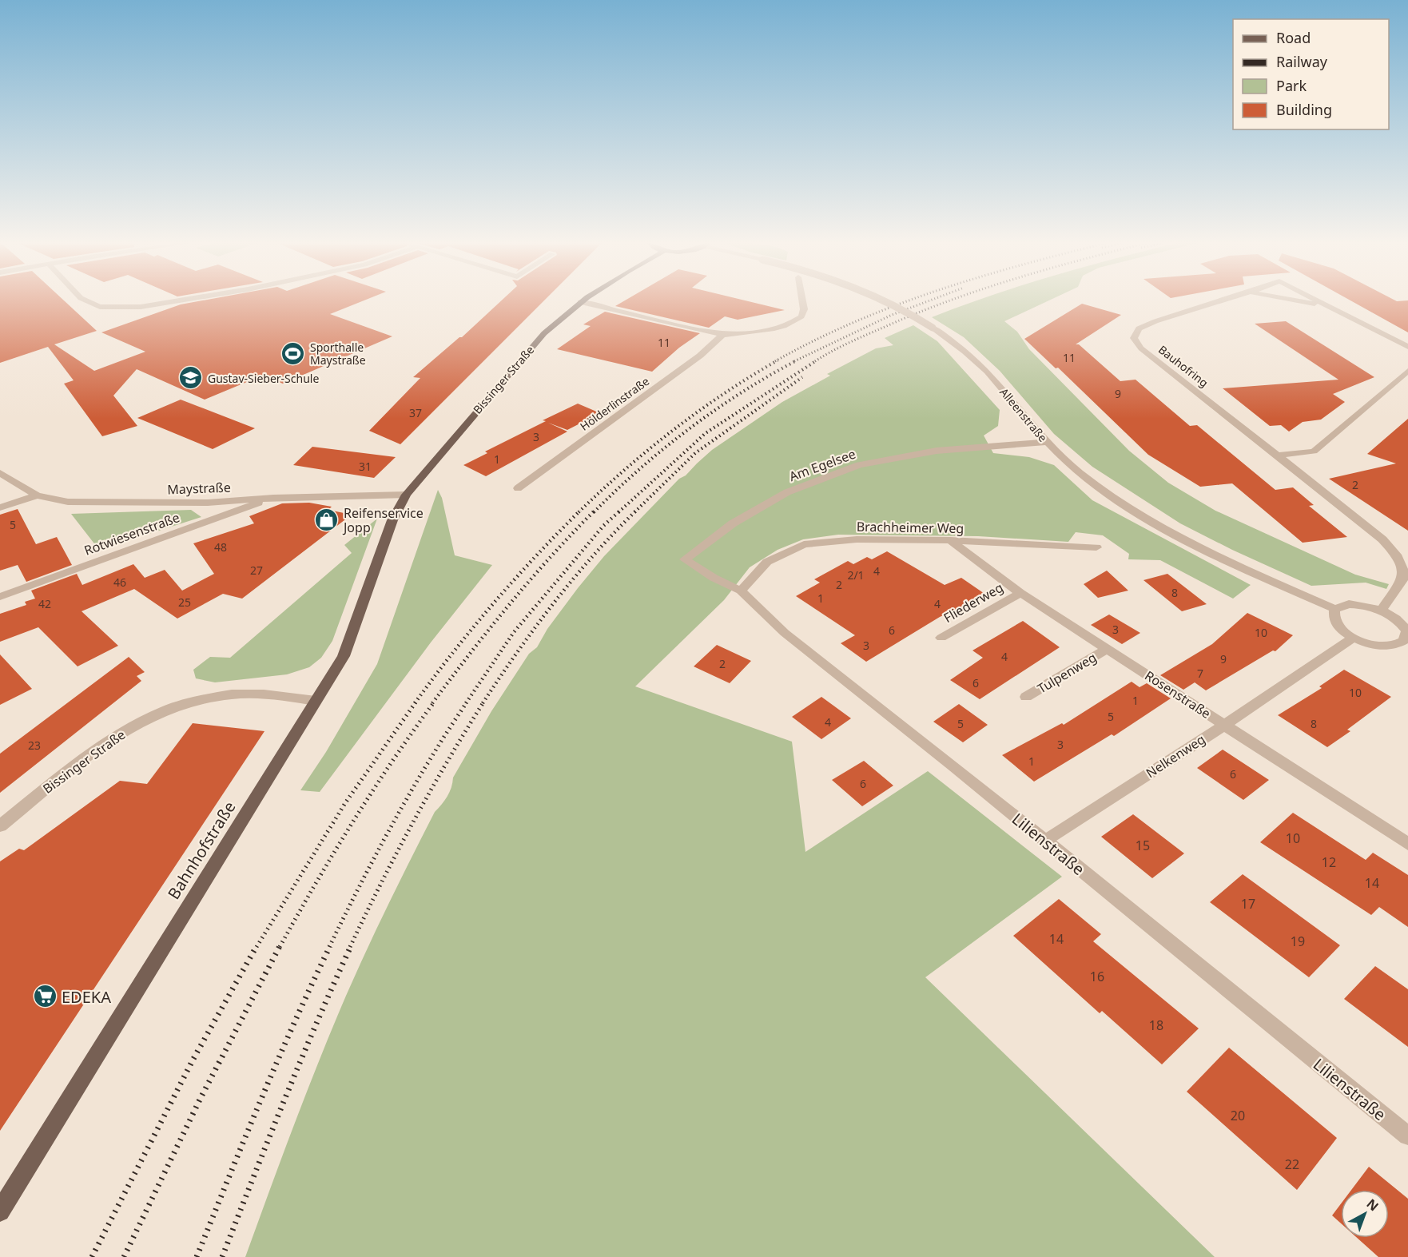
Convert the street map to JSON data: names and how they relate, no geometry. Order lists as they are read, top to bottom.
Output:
{
  "streets": {
    "main road": ["Bissinger Straße", "Bahnhofstraße"],
    "street": [
      "Bauhofring",
      "Hölderlinstraße",
      "Alleenstraße",
      "Am Egelsee",
      "Maystraße",
      "Brachheimer Weg",
      "Rotwiesenstraße",
      "Fliederweg",
      "Tulpenweg",
      "Rosenstraße",
      "Nelkenweg",
      "Lilienstraße"
    ]
  },
  "crossings": [
    ["Bissinger Straße", "Maystraße"],
    ["Bissinger Straße", "Bahnhofstraße"],
    ["Alleenstraße", "Am Egelsee"],
    ["Am Egelsee", "Lilienstraße"],
    ["Maystraße", "Rotwiesenstraße"],
    ["Maystraße", "Bahnhofstraße"],
    ["Brachheimer Weg", "Rosenstraße"],
    ["Brachheimer Weg", "Lilienstraße"],
    ["Fliederweg", "Rosenstraße"],
    ["Tulpenweg", "Rosenstraße"],
    ["Rosenstraße", "Nelkenweg"],
    ["Nelkenweg", "Lilienstraße"]
  ],
  "places": {
    "sports": ["Sporthalle Maystraße"],
    "school or university": ["Gustav-Sieber-Schule"],
    "shop": ["Reifenservice Jopp"],
    "supermarket": ["EDEKA"]
  },
  "house_numbers": [
    "11",
    "11",
    "9",
    "37",
    "3",
    "1",
    "31",
    "2",
    "5",
    "48",
    "27",
    "4",
    "2/1",
    "46",
    "2",
    "8",
    "1",
    "25",
    "42",
    "4",
    "3",
    "6",
    "10",
    "3",
    "4",
    "9",
    "2",
    "7",
    "6",
    "10",
    "1",
    "5",
    "4",
    "5",
    "8",
    "3",
    "23",
    "1",
    "6",
    "6",
    "10",
    "15",
    "12",
    "14",
    "17",
    "14",
    "19",
    "16",
    "18",
    "20",
    "22"
  ],
  "legend": [
    "Road",
    "Railway",
    "Park",
    "Building"
  ],
  "north": "top right"
}
